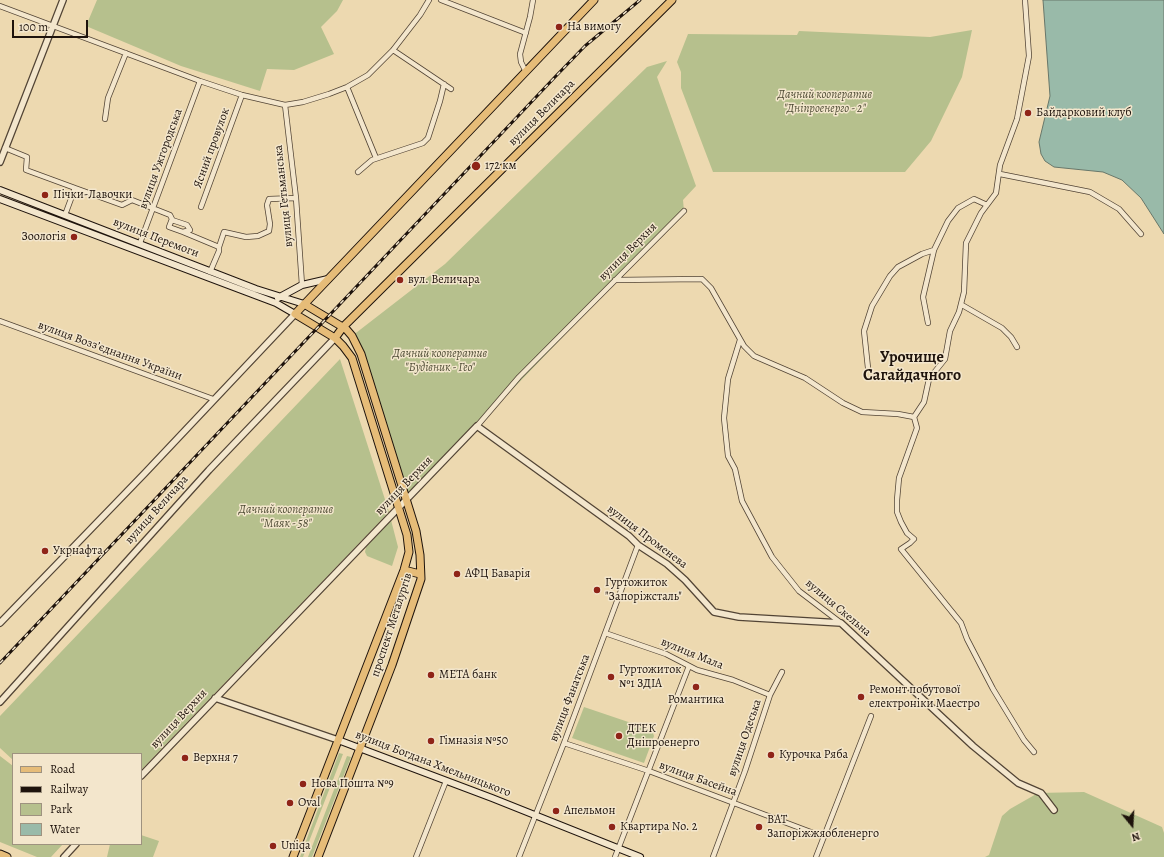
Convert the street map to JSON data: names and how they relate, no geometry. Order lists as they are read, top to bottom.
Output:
{
  "streets": {
    "main road": [
      "вулиця Величара",
      "вулиця Перемоги",
      "проспект Металургів",
      "вулиця Богдана Хмельницького"
    ],
    "street": [
      "Ясний провулок",
      "вулиця Ужгородська",
      "вулиця Гетьманська",
      "вулиця Верхня",
      "вулиця Воззʼєднання України",
      "вулиця Променева",
      "вулиця Скельна",
      "вулиця Мала",
      "вулиця Фанатська",
      "вулиця Одеська",
      "вулиця Басейна"
    ]
  },
  "crossings": [
    ["вулиця Величара", "проспект Металургів"],
    ["вулиця Ужгородська", "вулиця Перемоги"],
    ["вулиця Перемоги", "проспект Металургів"],
    ["вулиця Верхня", "вулиця Променева"],
    ["вулиця Верхня", "проспект Металургів"],
    ["вулиця Верхня", "вулиця Богдана Хмельницького"],
    ["вулиця Променева", "вулиця Скельна"],
    ["вулиця Променева", "вулиця Фанатська"],
    ["проспект Металургів", "вулиця Богдана Хмельницького"],
    ["вулиця Мала", "вулиця Фанатська"],
    ["вулиця Мала", "вулиця Одеська"],
    ["вулиця Фанатська", "вулиця Богдана Хмельницького"],
    ["вулиця Фанатська", "вулиця Басейна"],
    ["вулиця Одеська", "вулиця Басейна"]
  ],
  "districts": ["Урочище Сагайдачного"],
  "parks": ["Дачний кооператив \"Дніпроенерго - 2\"", "Дачний кооператив \"Будівник - Гео\"", "Дачний кооператив \"Маяк - 58\""],
  "places": [
    "На вимогу",
    "Байдарковий клуб",
    "172 км",
    "Пічки-Лавочки",
    "Зоологія",
    "вул. Величара",
    "Укрнафта",
    "АФЦ Баварiя",
    "Гуртожиток \"Запоріжсталь\"",
    "МЕТА банк",
    "Гуртожиток №1 ЗДІА",
    "Романтика",
    "Ремонт побутової електроніки Маестро",
    "ДТЕК Дніпроенерго",
    "Гімназія №50",
    "Курочка Ряба",
    "Верхня 7",
    "Нова Пошта №9",
    "Oval",
    "Апельмон",
    "Квартира No. 2",
    "ВАТ Запоріжжяобленерго",
    "Uniqa"
  ],
  "legend": [
    "Road",
    "Railway",
    "Park",
    "Water"
  ],
  "scale_bar": "100 m",
  "north": "bottom"
}
